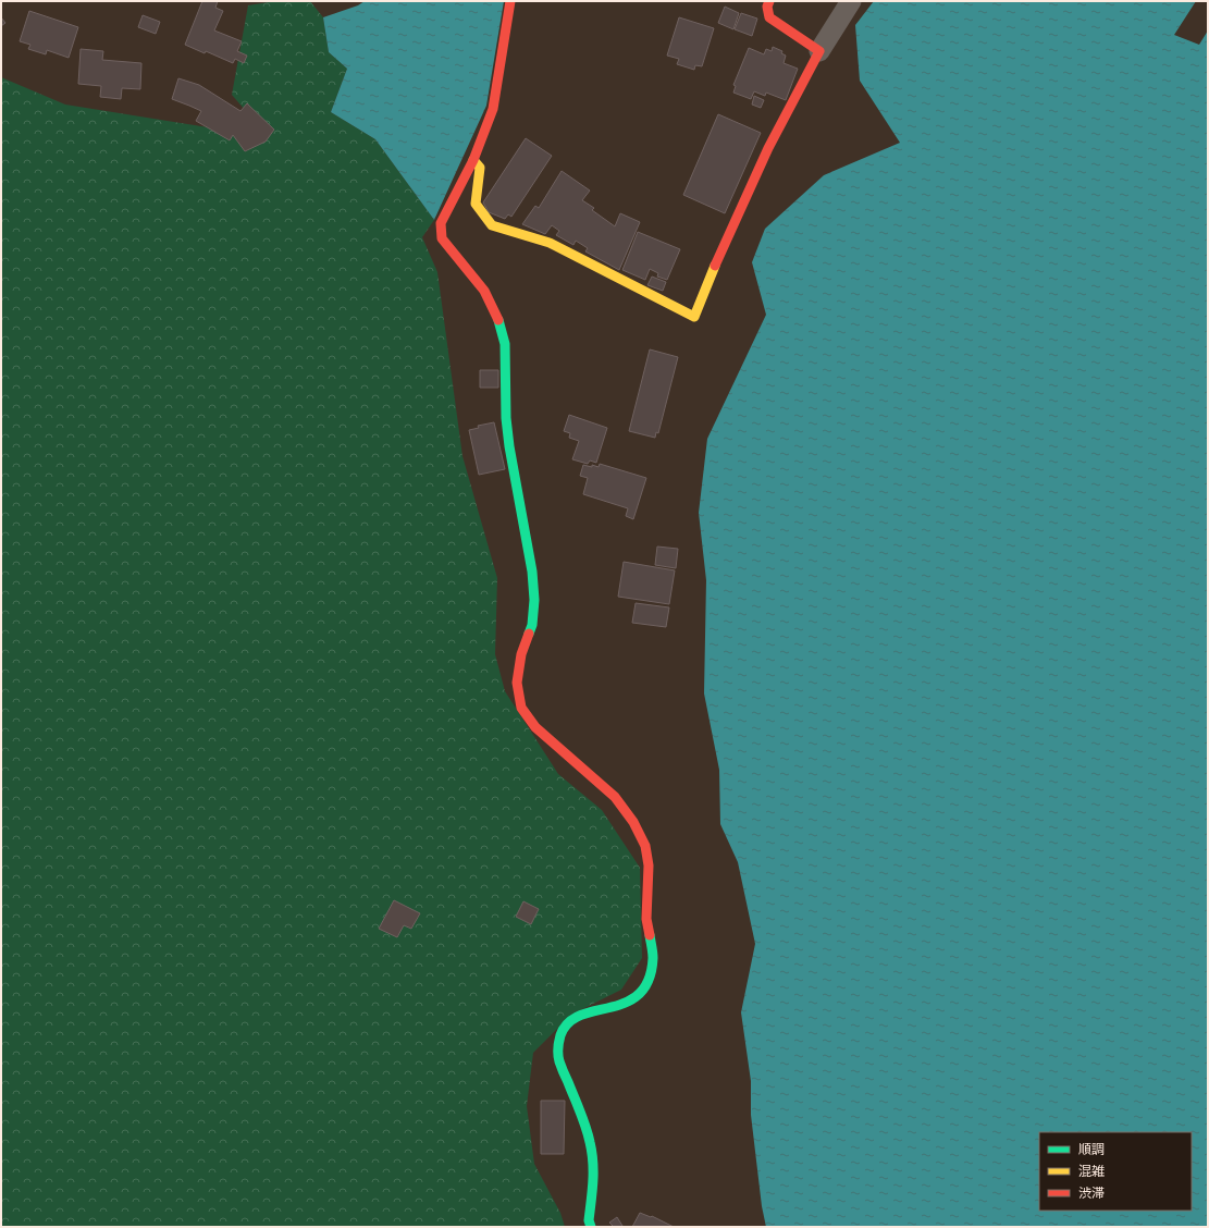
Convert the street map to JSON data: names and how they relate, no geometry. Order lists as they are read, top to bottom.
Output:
{
  "legend": ["順調", "混雑", "渋滞"]
}
